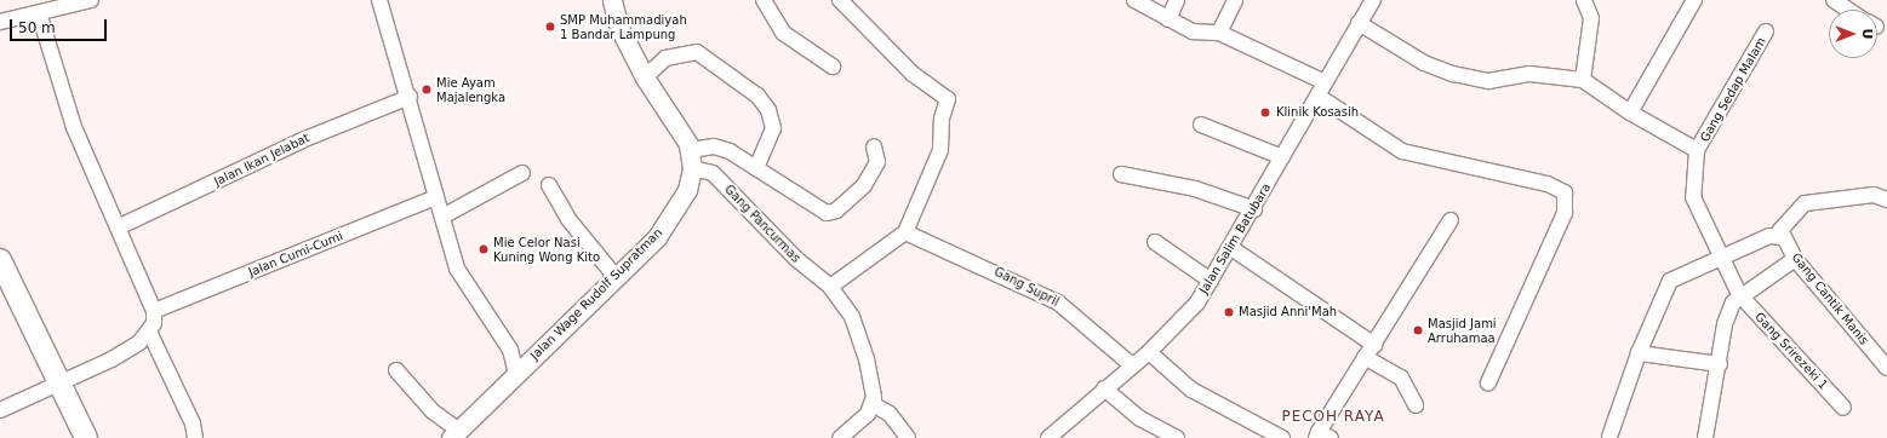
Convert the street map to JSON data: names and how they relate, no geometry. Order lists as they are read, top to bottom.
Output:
{
  "streets": {
    "main road": ["Jalan Wage Rudolf Supratman"],
    "street": [
      "Gang Sedap Malam",
      "Jalan Ikan Jelabat",
      "Gang Pancurmas",
      "Jalan Salim Batubara",
      "Jalan Cumi-Cumi",
      "Gang Supril",
      "Gang Cantik Manis",
      "Gang Srirezeki 1"
    ]
  },
  "crossings": [
    ["Gang Sedap Malam", "Jalan Salim Batubara"],
    ["Gang Sedap Malam", "Gang Srirezeki 1"],
    ["Gang Pancurmas", "Jalan Wage Rudolf Supratman"],
    ["Jalan Salim Batubara", "Gang Supril"]
  ],
  "districts": ["PECOH RAYA"],
  "places": [
    "SMP Muhammadiyah 1 Bandar Lampung",
    "Mie Ayam Majalengka",
    "Klinik Kosasih",
    "Mie Celor Nasi Kuning Wong Kito",
    "Masjid Anni'Mah",
    "Masjid Jami Arruhamaa"
  ],
  "scale_bar": "50 m",
  "north": "right"
}
